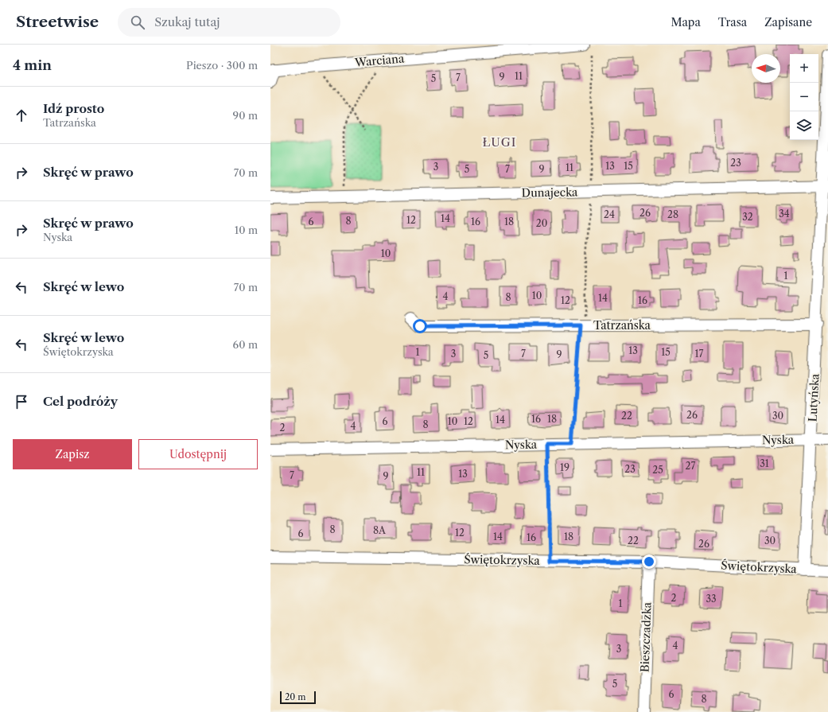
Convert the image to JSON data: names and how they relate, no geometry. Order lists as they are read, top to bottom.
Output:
{
  "streets": {
    "street": [
      "Warciana",
      "Dunajecka",
      "Tatrzańska",
      "Lutyńska",
      "Nyska",
      "Świętokrzyska",
      "Bieszczadzka"
    ]
  },
  "crossings": [
    ["Dunajecka", "Lutyńska"],
    ["Tatrzańska", "Lutyńska"],
    ["Lutyńska", "Nyska"],
    ["Lutyńska", "Świętokrzyska"],
    ["Świętokrzyska", "Bieszczadzka"]
  ],
  "districts": ["ŁUGI"],
  "house_numbers": [
    "11",
    "9",
    "7",
    "5",
    "23",
    "13",
    "15",
    "3",
    "11",
    "5",
    "7",
    "9",
    "26",
    "34",
    "24",
    "28",
    "32",
    "14",
    "12",
    "8",
    "6",
    "16",
    "18",
    "20",
    "10",
    "1",
    "10",
    "4",
    "8",
    "14",
    "12",
    "16",
    "13",
    "1",
    "15",
    "3",
    "7",
    "17",
    "9",
    "5",
    "26",
    "22",
    "30",
    "16",
    "18",
    "14",
    "6",
    "10",
    "12",
    "8",
    "4",
    "2",
    "31",
    "27",
    "19",
    "23",
    "25",
    "11",
    "13",
    "7",
    "9",
    "8",
    "8A",
    "12",
    "6",
    "14",
    "18",
    "16",
    "22",
    "30",
    "26",
    "2",
    "33",
    "1",
    "4",
    "3",
    "5",
    "6",
    "8"
  ],
  "scale_bar": "20 m",
  "north": "left",
  "page": {
    "header": "Streetwise",
    "search": "Szukaj tutaj",
    "nav": ["Mapa", "Trasa", "Zapisane"],
    "heading": ["4 min", "Pieszo · 300 m"],
    "map_buttons": ["+", "−"],
    "list": [
      ["Idź prosto", "Tatrzańska", "90 m"],
      ["Skręć w prawo", "70 m"],
      ["Skręć w prawo", "Nyska", "10 m"],
      ["Skręć w lewo", "70 m"],
      ["Skręć w lewo", "Świętokrzyska", "60 m"],
      "Cel podróży"
    ],
    "buttons": ["Zapisz", "Udostępnij"],
    "scale": "20 m"
  }
}
